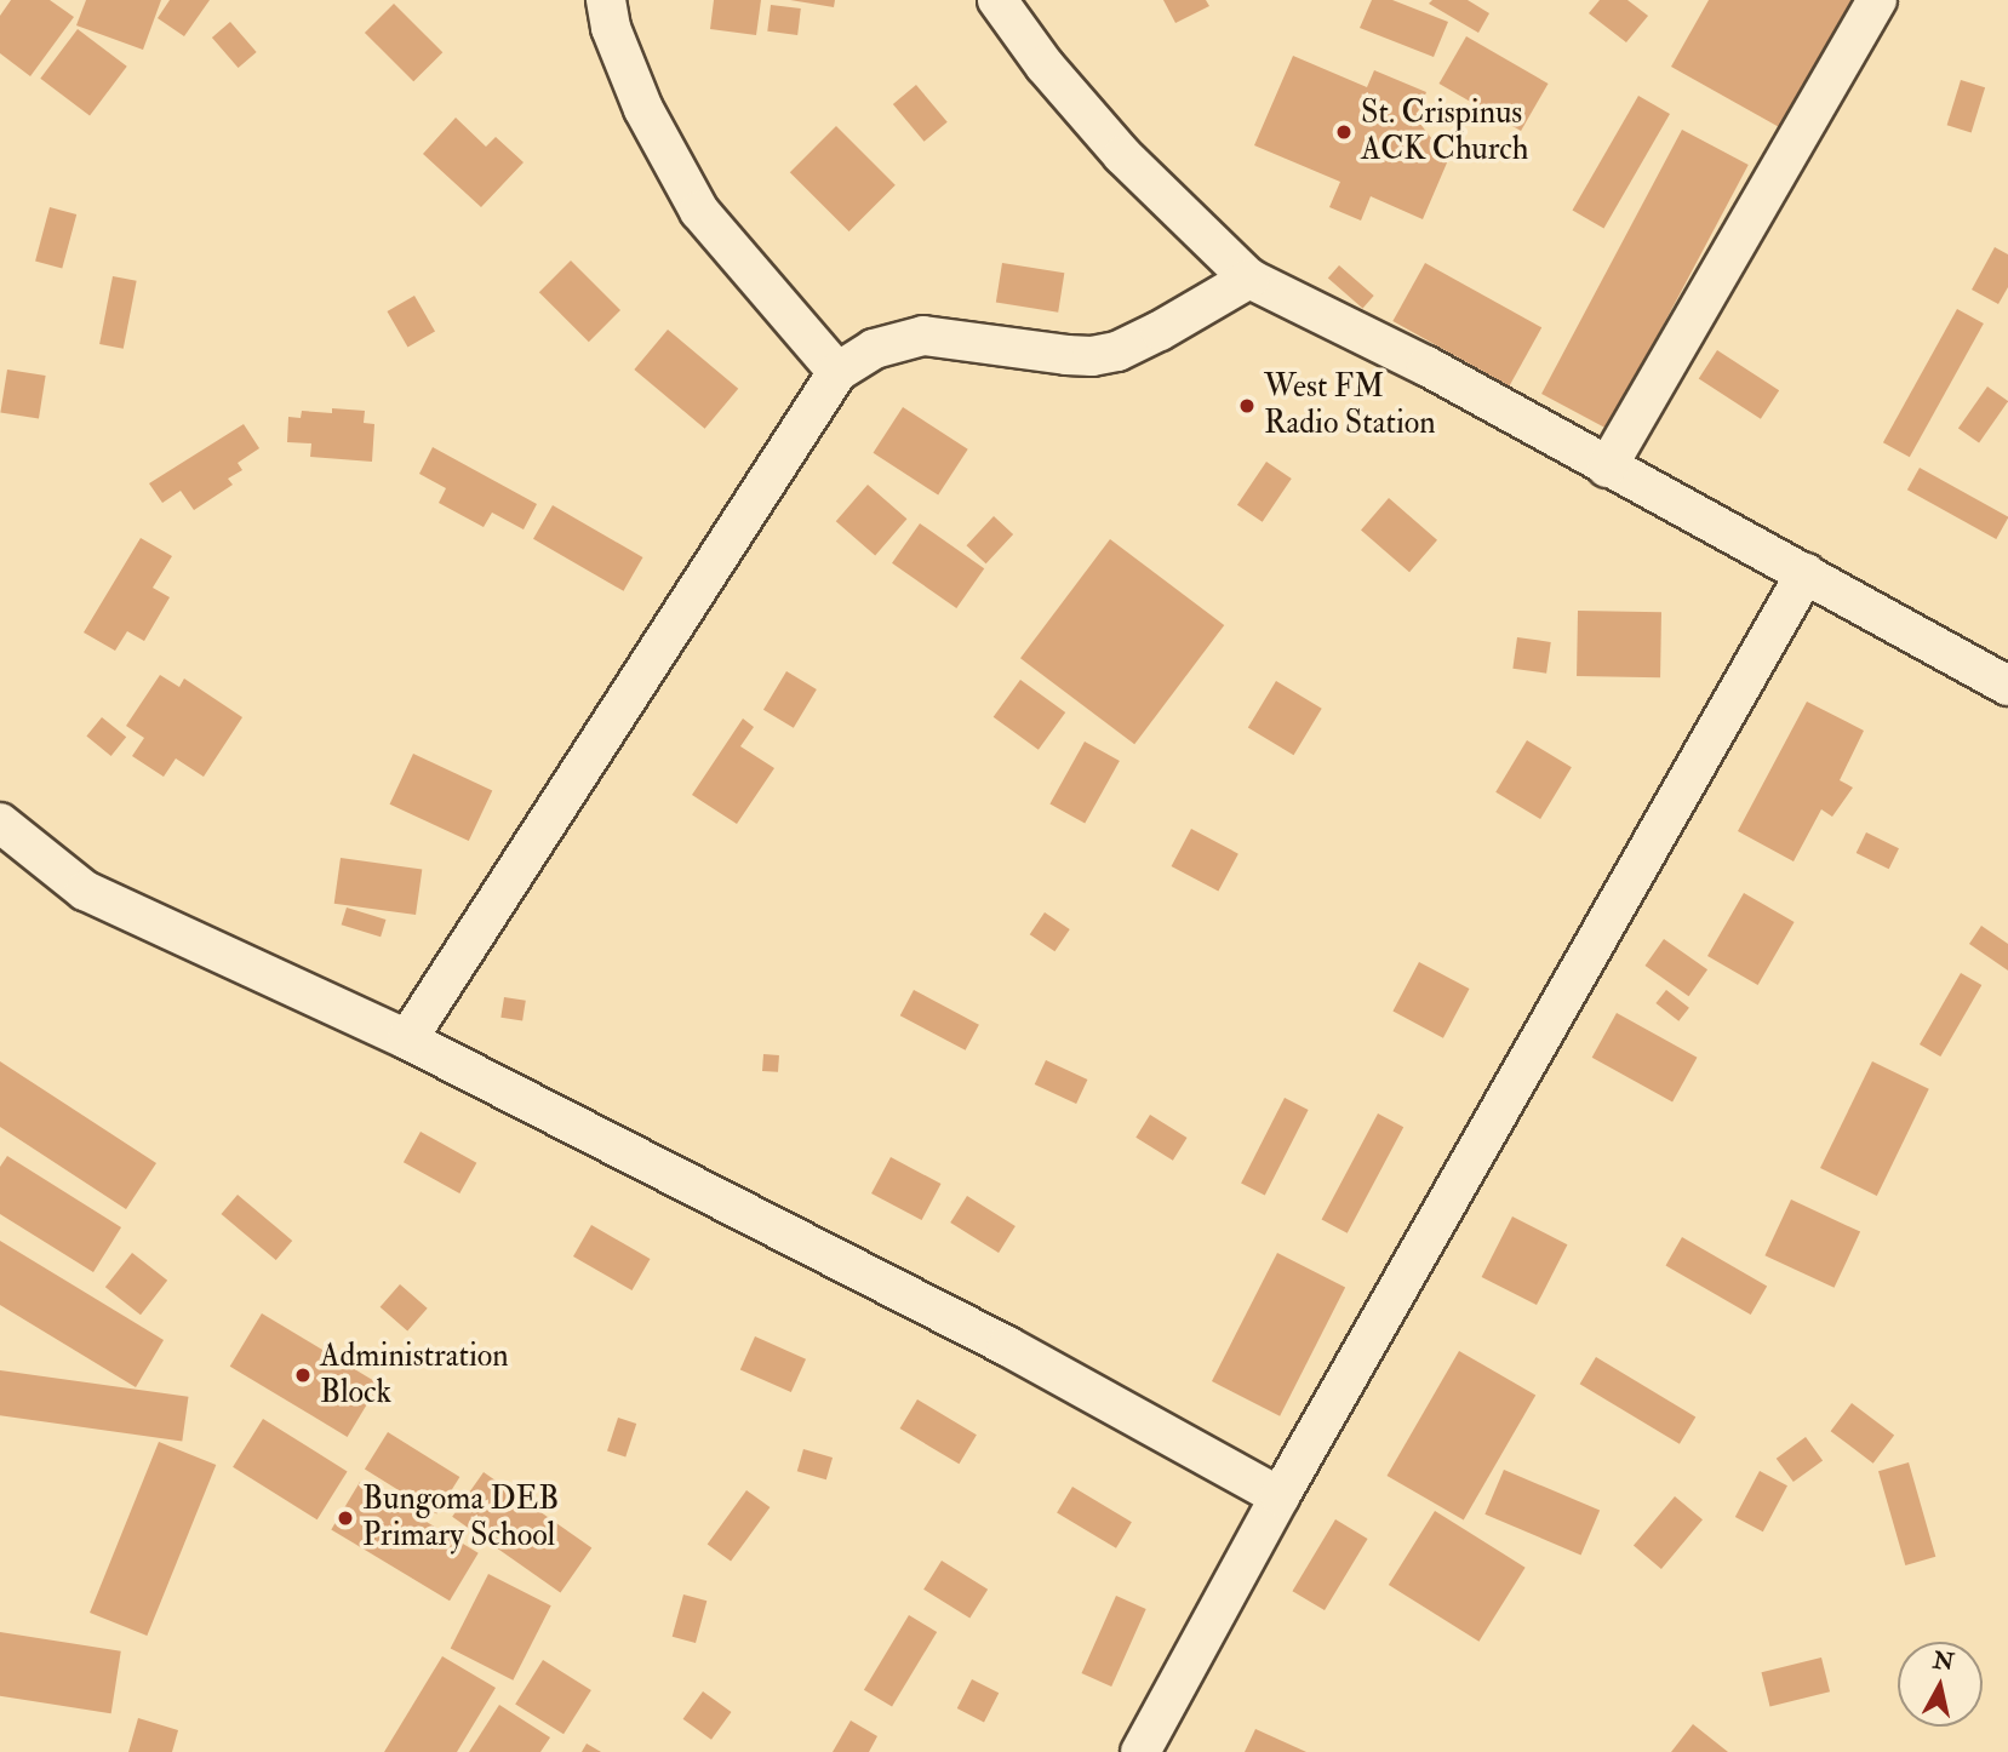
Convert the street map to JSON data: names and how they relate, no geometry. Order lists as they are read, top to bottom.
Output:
{
  "places": [
    "St. Crispinus ACK Church",
    "West FM Radio Station",
    "Administration Block",
    "Bungoma DEB Primary School"
  ],
  "north": "top"
}
